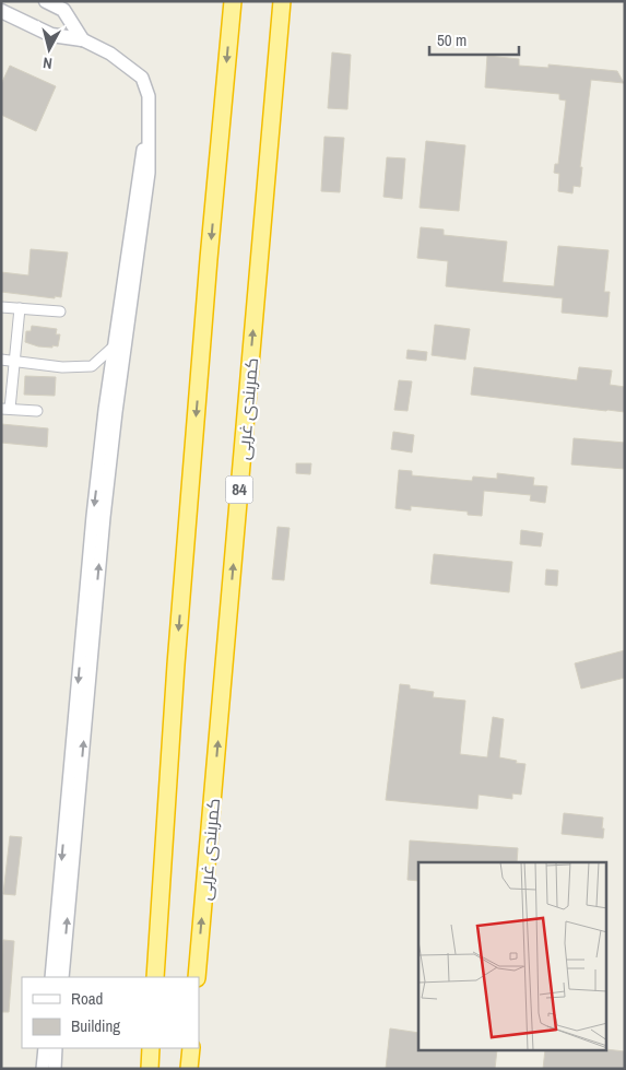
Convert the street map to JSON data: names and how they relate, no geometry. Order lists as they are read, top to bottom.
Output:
{
  "streets": {
    "highway": ["کمربندی غربی", "84"]
  },
  "legend": ["Road", "Building"],
  "scale_bar": "50 m",
  "north": "bottom"
}
